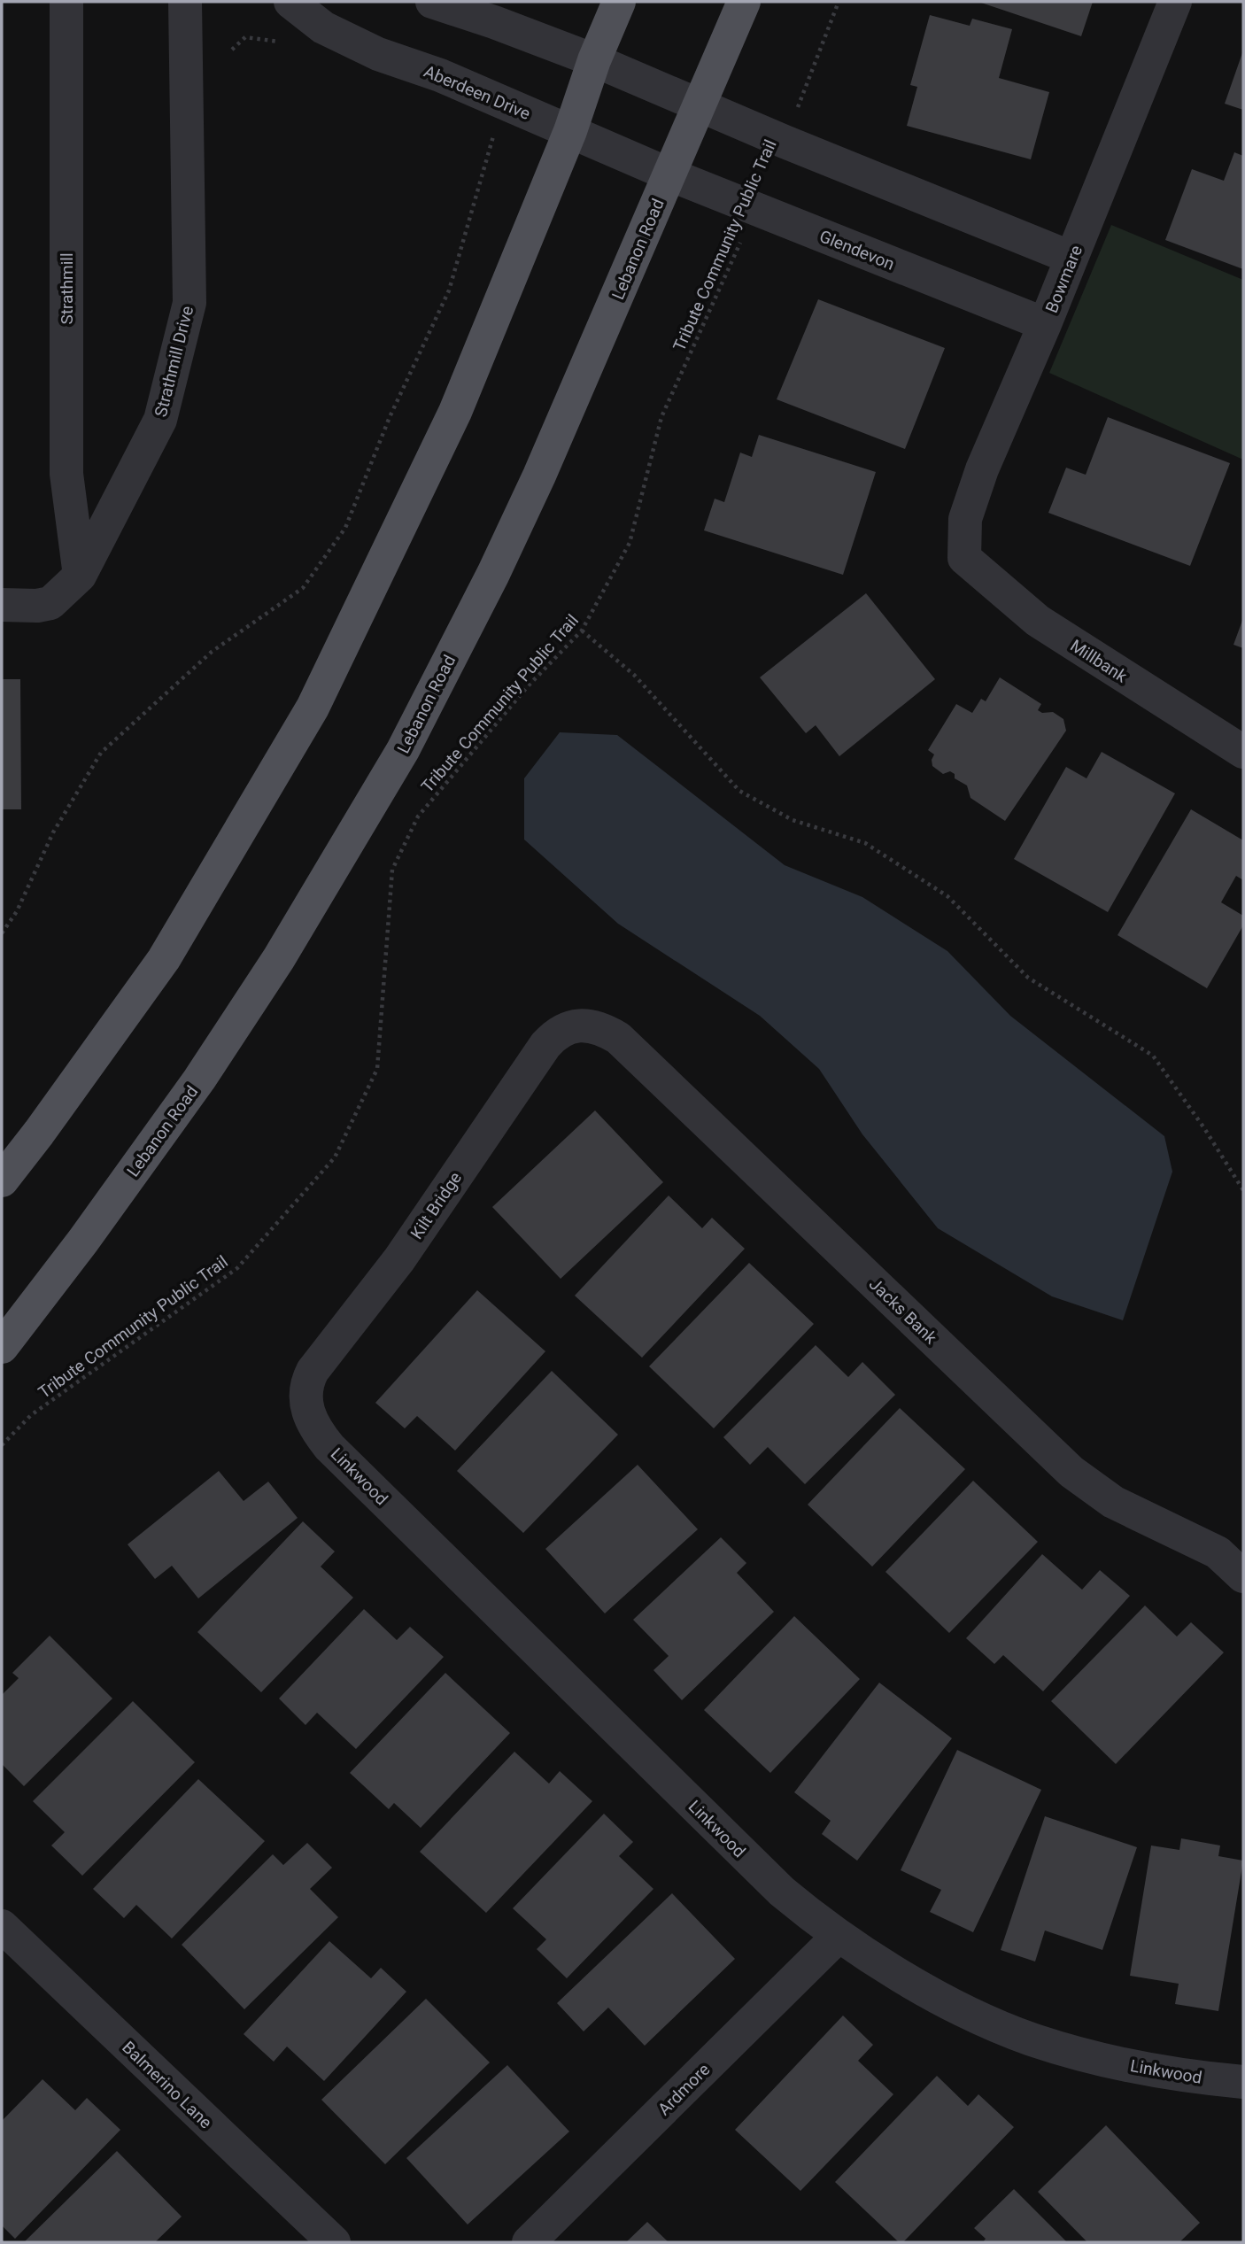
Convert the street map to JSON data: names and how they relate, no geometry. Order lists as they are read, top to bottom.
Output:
{
  "streets": {
    "main road": ["Lebanon Road"],
    "street": [
      "Aberdeen Drive",
      "Glendevon",
      "Bowmare",
      "Strathmill",
      "Strathmill Drive",
      "Millbank",
      "Kilt Bridge",
      "Jacks Bank",
      "Linkwood",
      "Balmerino Lane",
      "Ardmore"
    ],
    "path": ["Tribute Community Public Trail"]
  },
  "crossings": [
    ["Aberdeen Drive", "Lebanon Road"],
    ["Aberdeen Drive", "Glendevon"],
    ["Tribute Community Public Trail", "Glendevon"],
    ["Lebanon Road", "Glendevon"],
    ["Glendevon", "Bowmare"],
    ["Bowmare", "Millbank"],
    ["Strathmill", "Strathmill Drive"],
    ["Kilt Bridge", "Jacks Bank"],
    ["Kilt Bridge", "Linkwood"],
    ["Linkwood", "Ardmore"]
  ]
}
